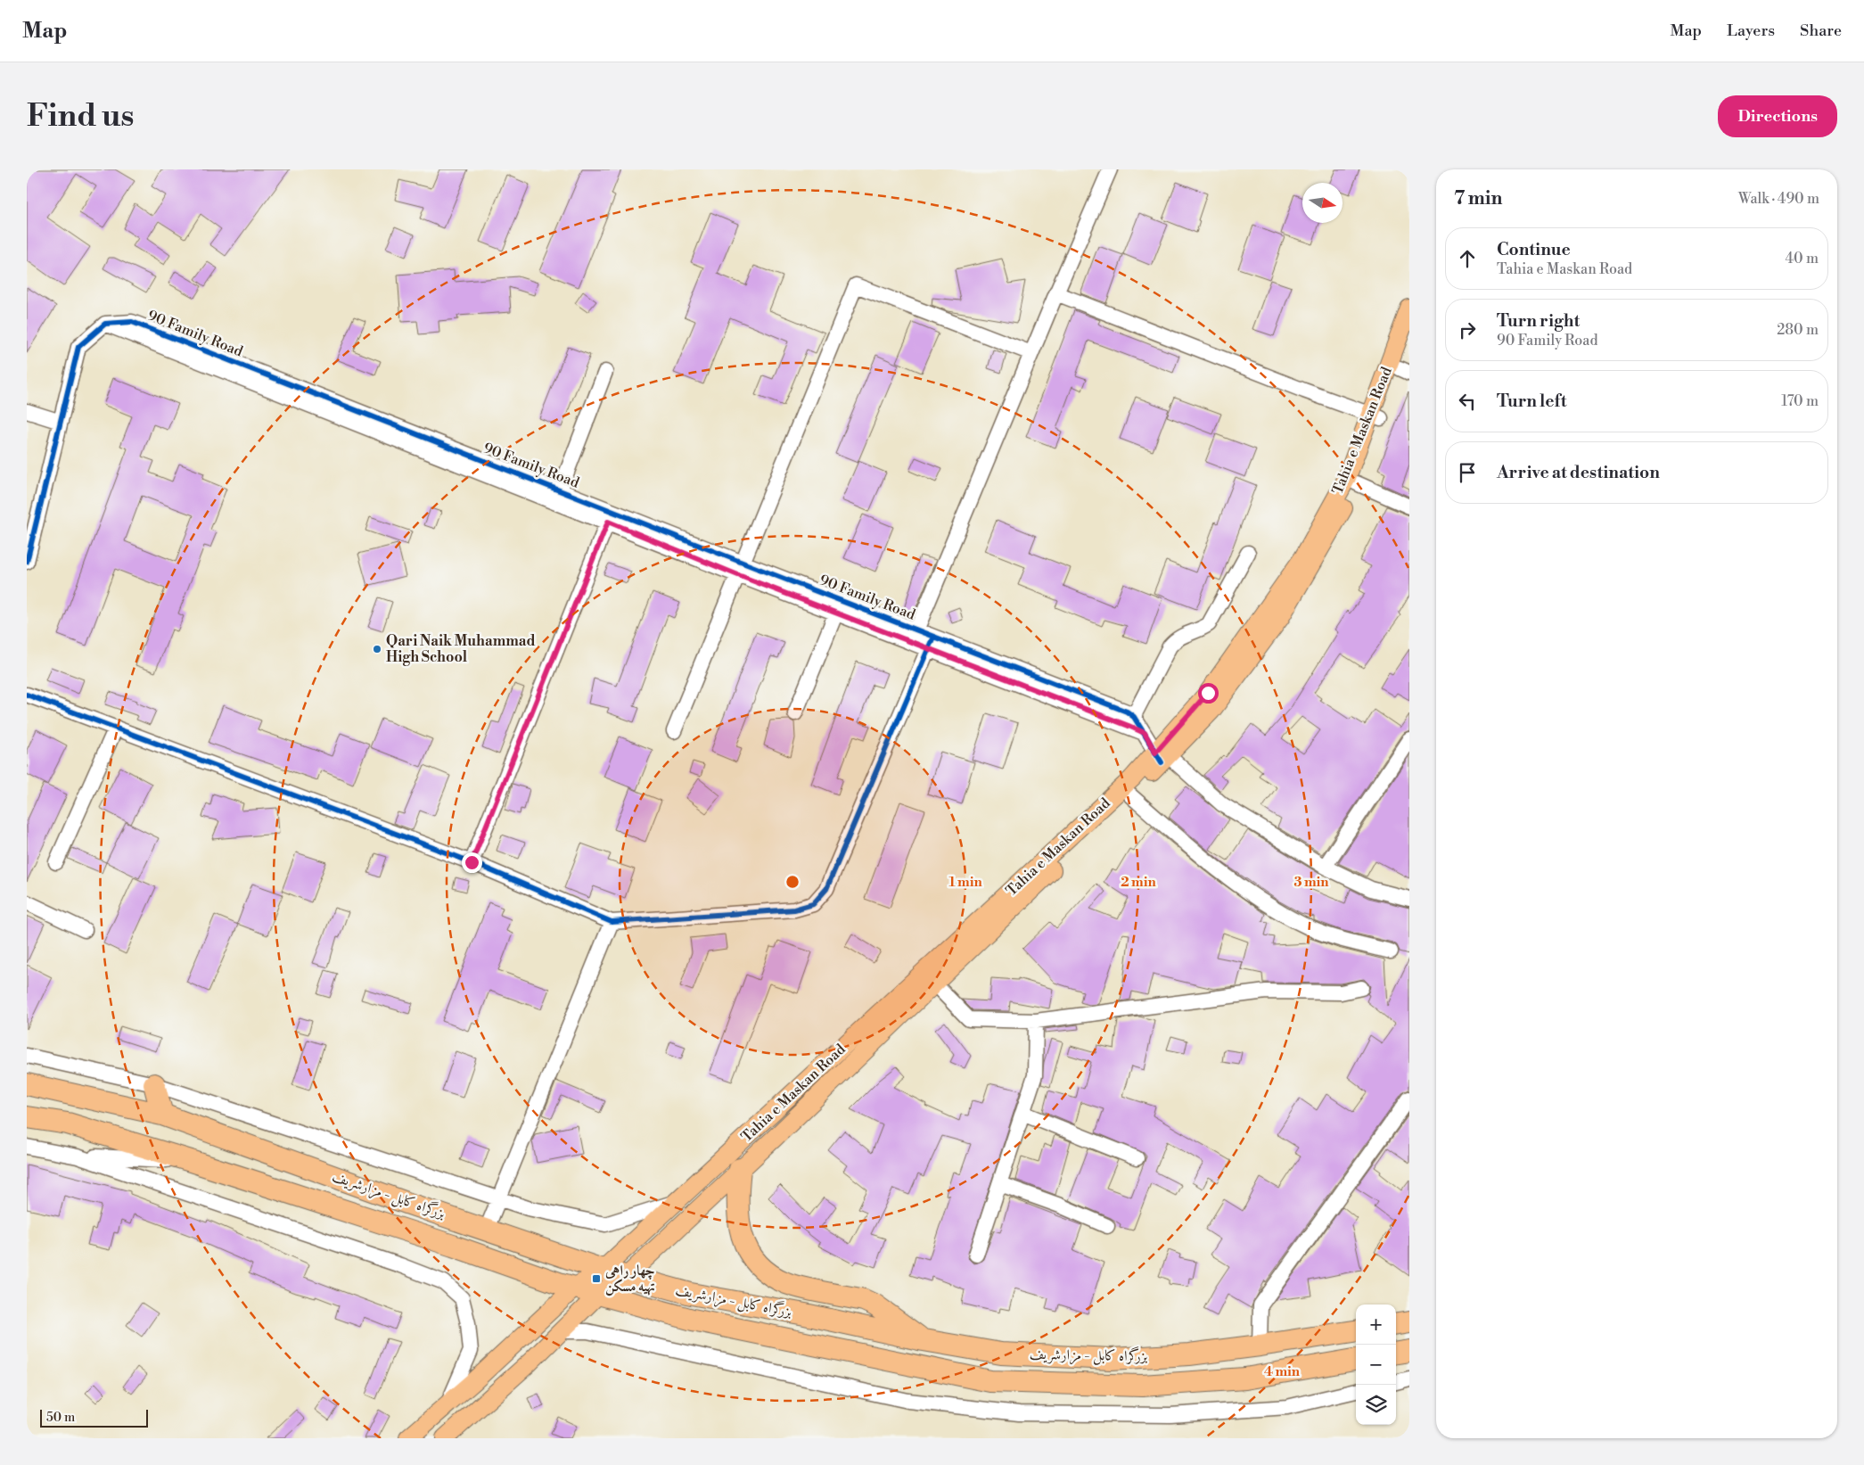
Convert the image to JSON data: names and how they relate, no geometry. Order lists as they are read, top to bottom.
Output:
{
  "streets": {
    "highway": ["بزرگراه کابل - مزارشریف"],
    "main road": ["Tahia e Maskan Road"],
    "street": ["90 Family Road"]
  },
  "crossings": [
    ["90 Family Road", "Tahia e Maskan Road"],
    ["Tahia e Maskan Road", "بزرگراه کابل - مزارشریف"]
  ],
  "places": {
    "other": ["Qari Naik Muhammad High School"],
    "transit": ["چهار راهی تهیه مسکن"]
  },
  "scale_bar": "50 m",
  "north": "right",
  "page": {
    "header": "Map",
    "nav": ["Map", "Layers", "Share"],
    "buttons": "Directions",
    "title": "Find us",
    "heading": ["7 min", "Walk · 490 m"],
    "list": [
      ["Continue", "Tahia e Maskan Road", "40 m"],
      ["Turn right", "90 Family Road", "280 m"],
      ["Turn left", "170 m"],
      "Arrive at destination"
    ],
    "map_buttons": ["+", "−"],
    "scale": "50 m"
  },
  "rings": [
    "1 min",
    "2 min",
    "3 min",
    "4 min"
  ]
}
